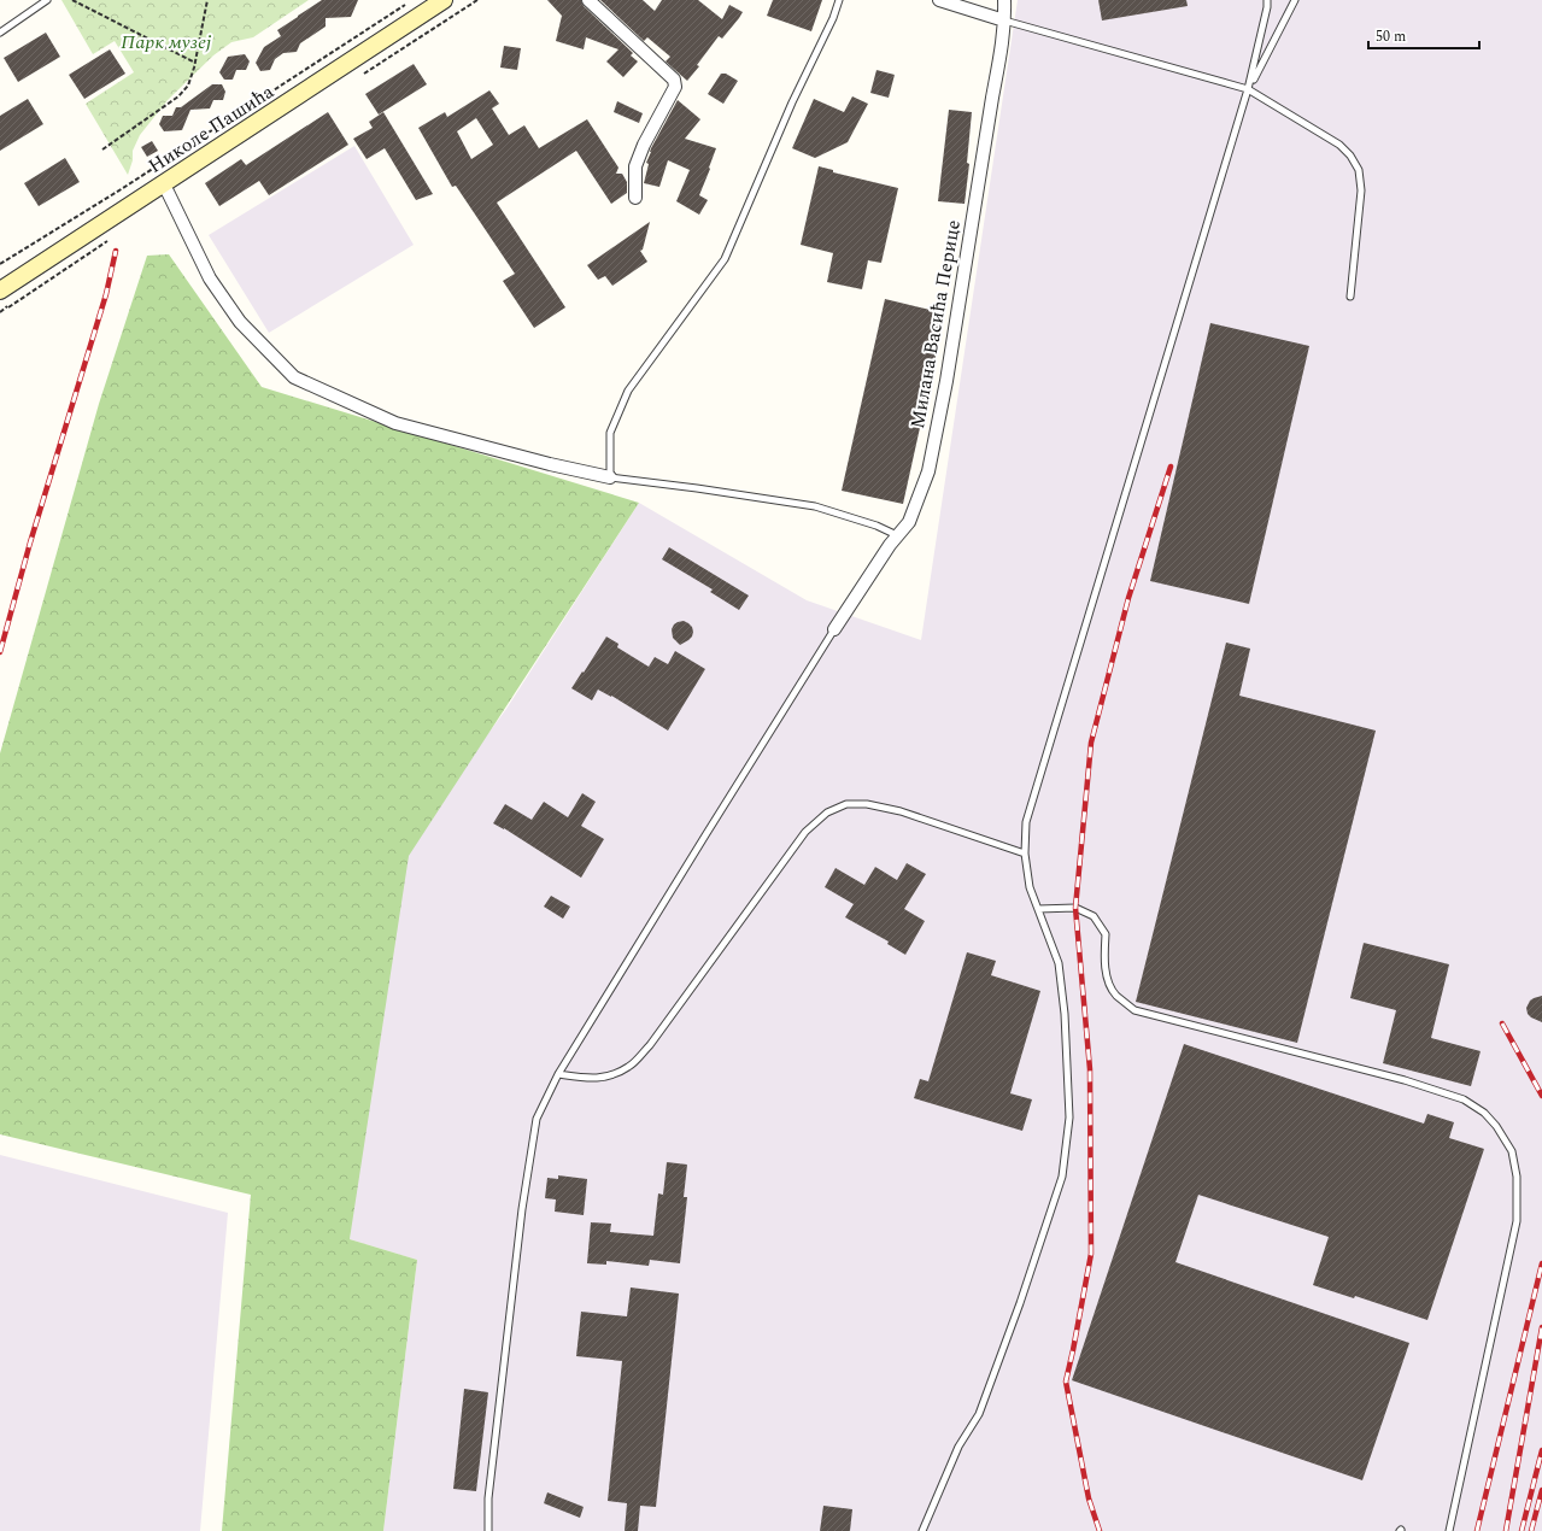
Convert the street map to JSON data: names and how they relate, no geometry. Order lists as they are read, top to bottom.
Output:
{
  "streets": {
    "street": ["Николе Пашића", "Милана Васића Перице"]
  },
  "parks": ["Парк музеј"],
  "scale_bar": "50 m"
}
